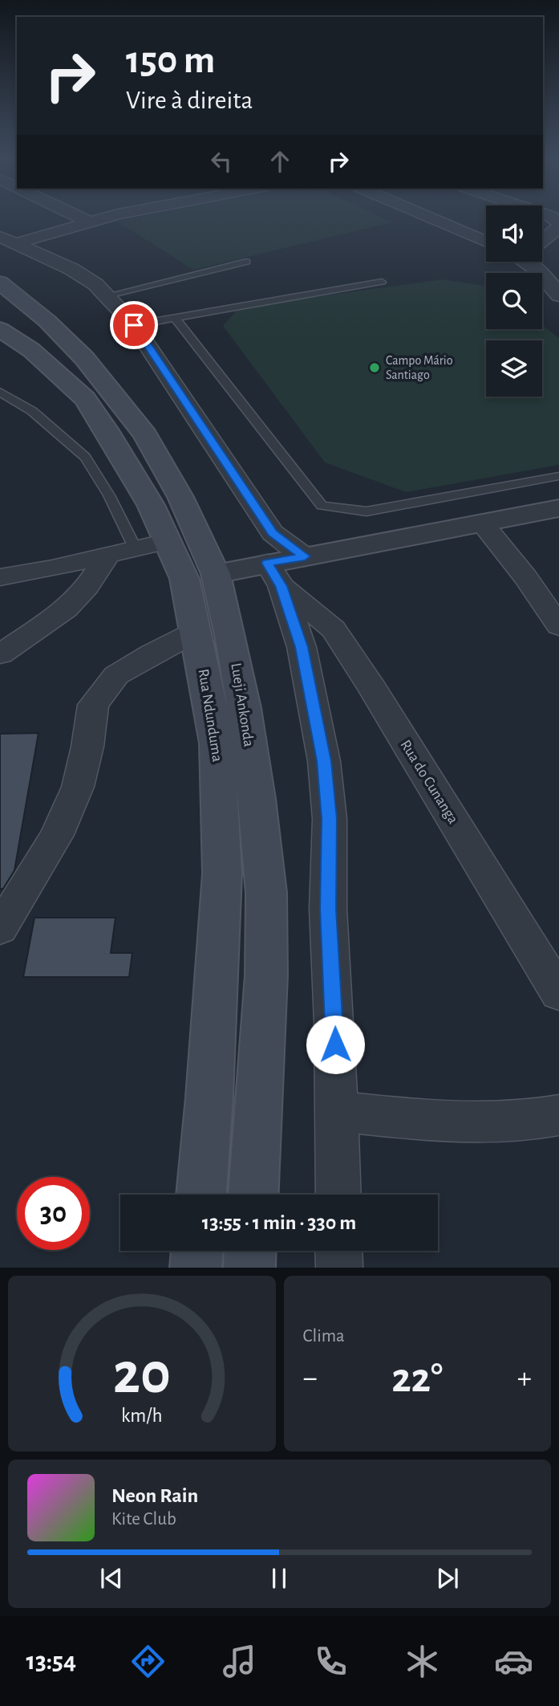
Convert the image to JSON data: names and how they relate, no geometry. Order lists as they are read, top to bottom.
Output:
{
  "streets": {
    "main road": ["Lueji Ankonda", "Rua Ndunduma"],
    "street": ["Rua do Cunanga"]
  },
  "places": ["Campo Mário Santiago"],
  "page": {
    "turn": ["150 m", "Vire à direita"],
    "limit": "30",
    "trip": "13:55 · 1 min · 330 m",
    "tile": "Clima",
    "heat": ["−", "22°", "+"],
    "song": ["Neon Rain", "Kite Club"],
    "tabs": "13:54",
    "gauge": ["20", "km/h"]
  }
}
